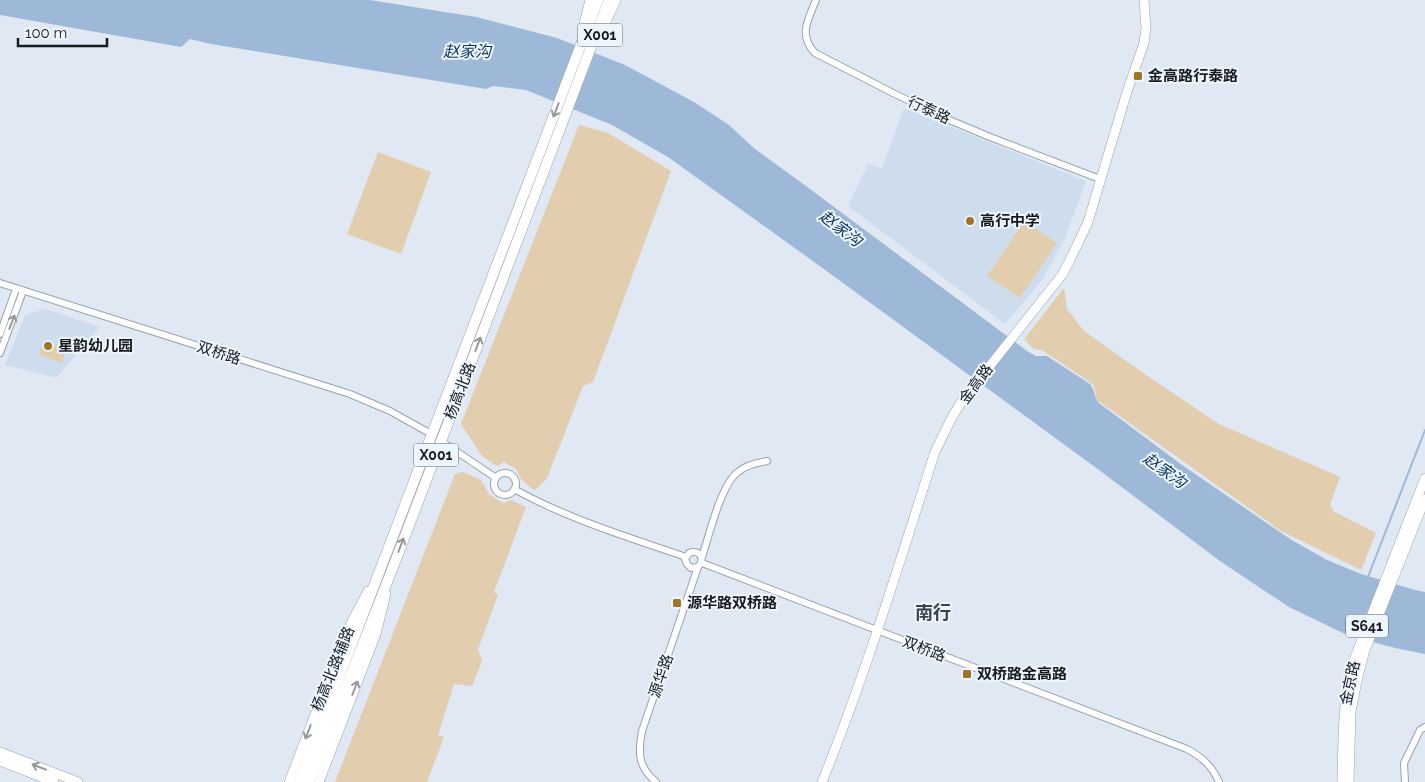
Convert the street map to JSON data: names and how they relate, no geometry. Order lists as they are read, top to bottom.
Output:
{
  "streets": {
    "highway": ["X001", "杨高北路"],
    "main road": [
      "金高路",
      "S641",
      "杨高北路辅路",
      "金京路"
    ],
    "street": ["行泰路", "双桥路", "源华路"]
  },
  "crossings": [
    ["X001", "杨高北路"],
    ["行泰路", "金高路"],
    ["双桥路", "金高路"],
    ["双桥路", "杨高北路"],
    ["双桥路", "源华路"],
    ["杨高北路", "杨高北路辅路"]
  ],
  "districts": ["南行"],
  "water": ["赵家沟"],
  "places": {
    "transit": ["金高路行泰路", "源华路双桥路", "双桥路金高路"],
    "other": ["高行中学", "星韵幼儿园"]
  },
  "scale_bar": "100 m"
}
